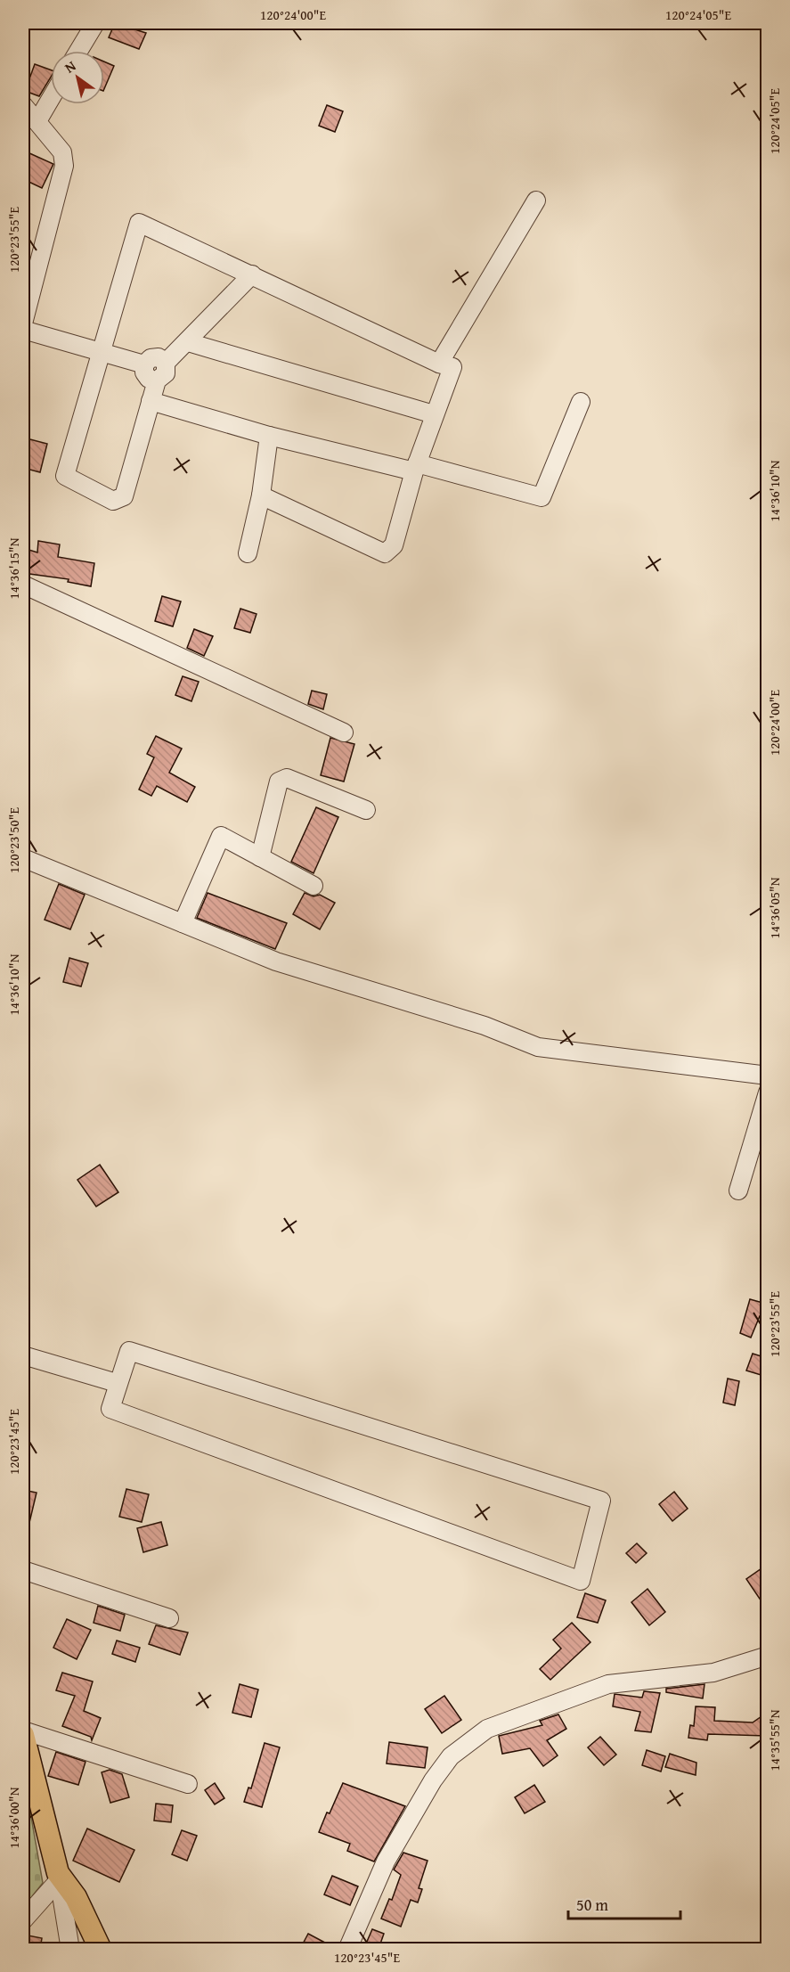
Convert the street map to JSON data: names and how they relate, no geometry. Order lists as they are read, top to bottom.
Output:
{
  "scale_bar": "50 m",
  "north": "top left",
  "coordinates": [
    "120°24'00\"E",
    "120°24'05\"E",
    "120°23'55\"E",
    "14°36'10\"N",
    "14°36'15\"N",
    "120°23'50\"E",
    "14°36'05\"N",
    "120°23'45\"E",
    "14°35'55\"N",
    "14°36'00\"N"
  ]
}
